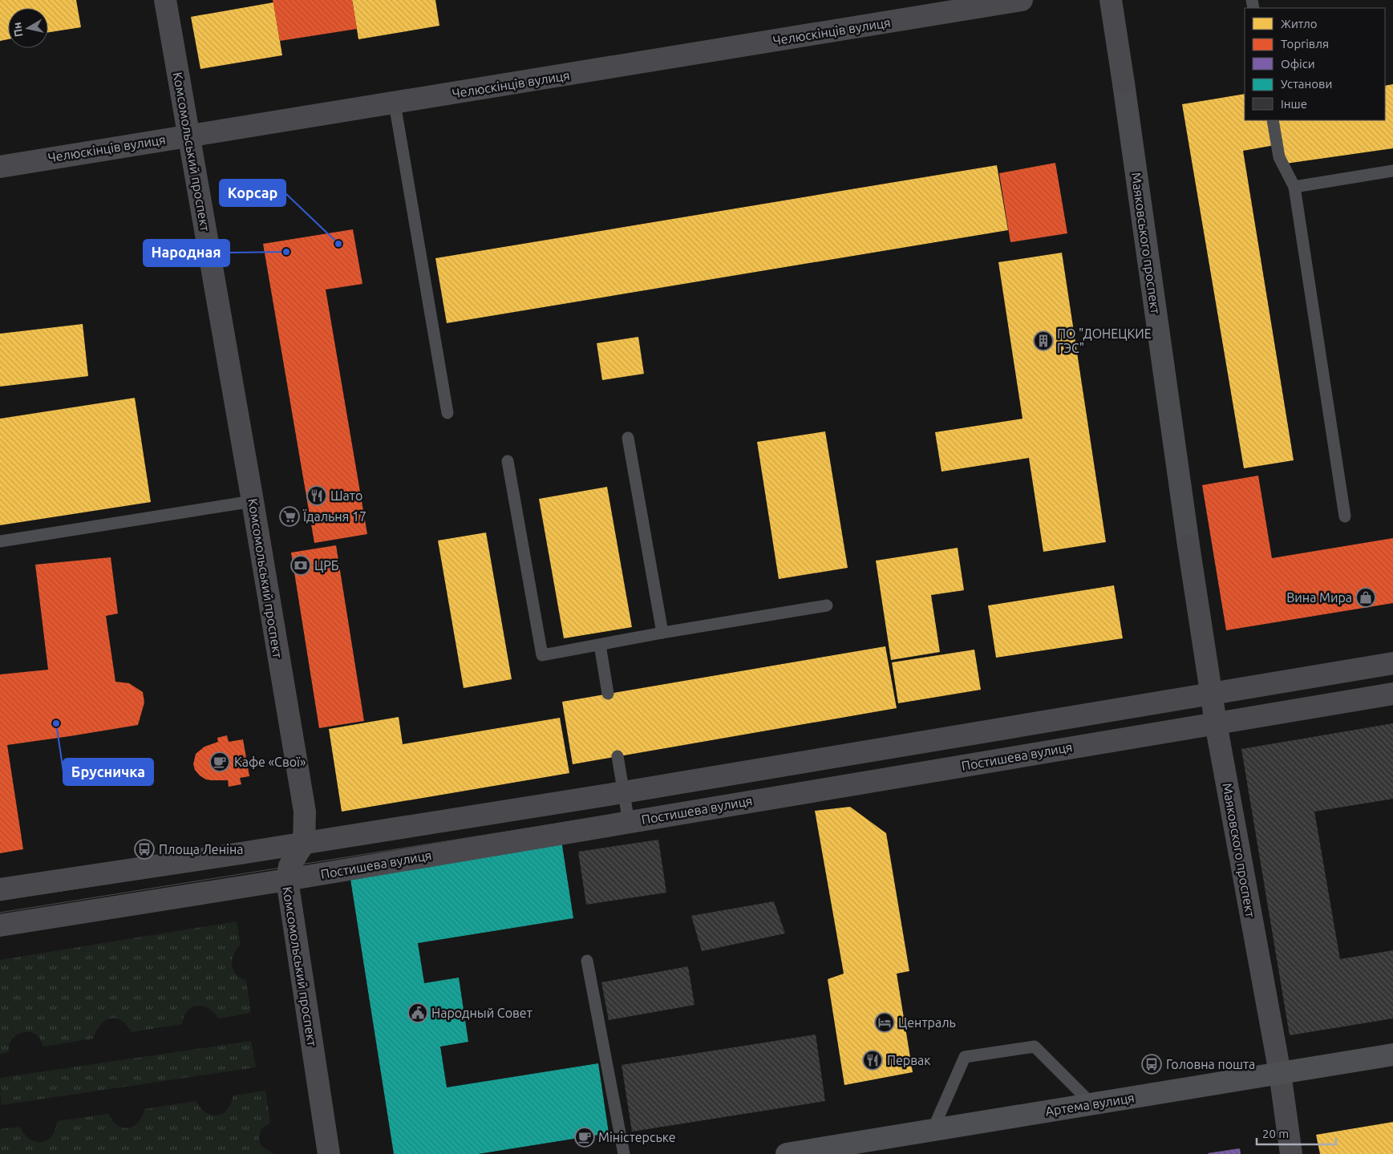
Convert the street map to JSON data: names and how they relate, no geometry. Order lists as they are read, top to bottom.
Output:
{
  "streets": {
    "main road": ["Артема вулиця"],
    "street": [
      "Челюскінців вулиця",
      "Комсомольський проспект",
      "Маяковського проспект",
      "Постишева вулиця",
      "Маяковского проспект"
    ]
  },
  "crossings": [
    ["Челюскінців вулиця", "Комсомольський проспект"],
    ["Комсомольський проспект", "Постишева вулиця"],
    ["Маяковського проспект", "Маяковского проспект"],
    ["Постишева вулиця", "Маяковского проспект"],
    ["Маяковского проспект", "Артема вулиця"]
  ],
  "places": {
    "other": ["Корсар", "Народная", "Брусничка"],
    "building": ["ПО \"ДОНЕЦКИЕ ГЭС\""],
    "restaurant": ["Шато", "Первак"],
    "supermarket": ["Їдальня 17"],
    "bank": ["ЦРБ"],
    "shop": ["Вина Мира"],
    "cafe": ["Кафе «Свої»", "Міністерське"],
    "bus stop": ["Площа Леніна", "Головна пошта"],
    "public building": ["Народный Совет"],
    "hotel": ["Централь"]
  },
  "legend": [
    "Житло",
    "Торгівля",
    "Офіси",
    "Установи",
    "Інше"
  ],
  "scale_bar": "20 m",
  "north": "left"
}
